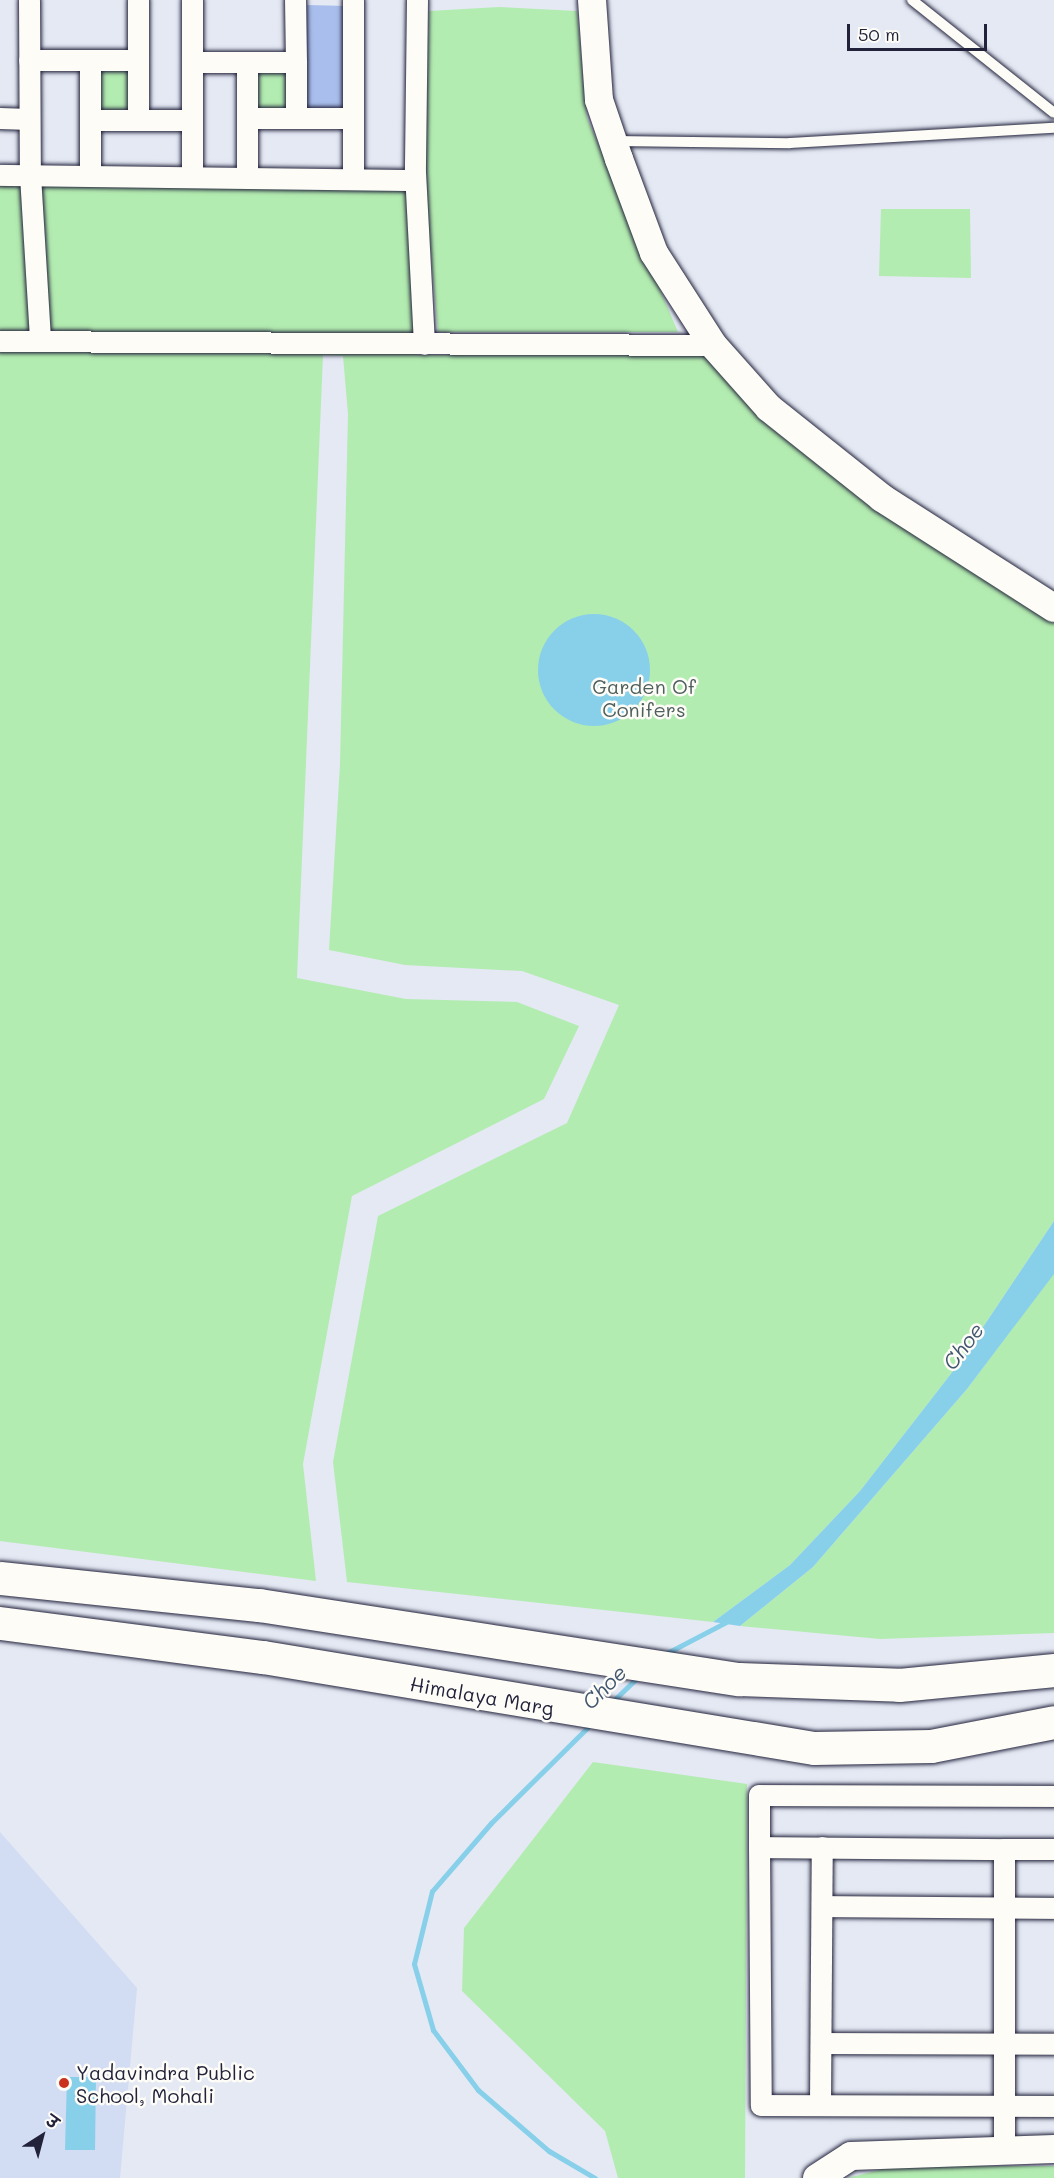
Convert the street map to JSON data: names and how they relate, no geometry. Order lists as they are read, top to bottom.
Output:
{
  "streets": {
    "main road": ["Himalaya Marg"]
  },
  "water": ["Choe"],
  "parks": ["Garden Of Conifers"],
  "places": ["Yadavindra Public School, Mohali"],
  "scale_bar": "50 m",
  "north": "top right"
}
